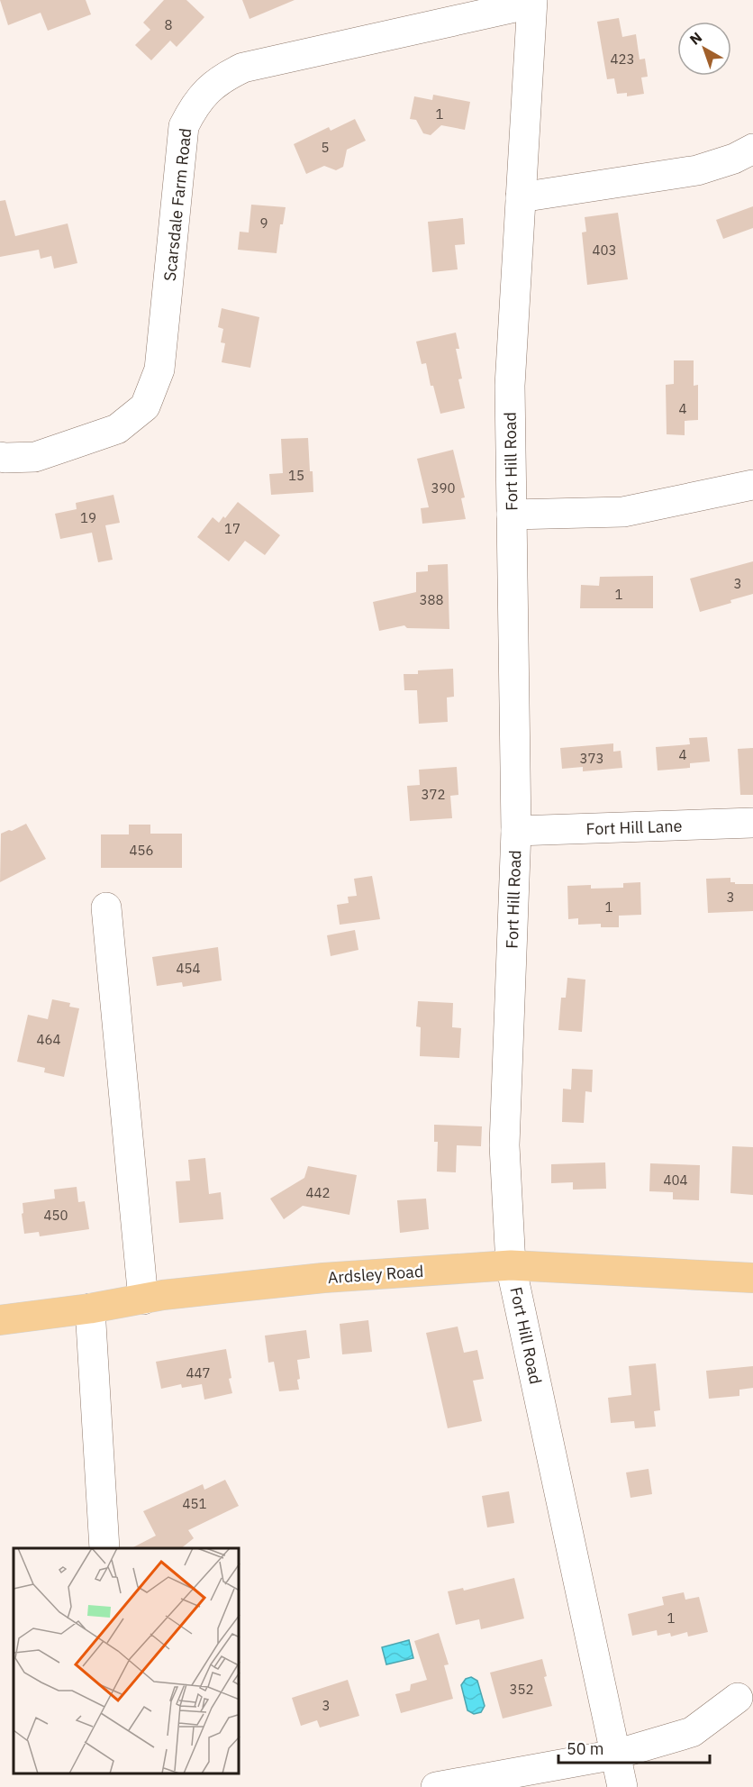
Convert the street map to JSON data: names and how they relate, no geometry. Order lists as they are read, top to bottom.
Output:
{
  "streets": {
    "main road": ["Ardsley Road"],
    "street": ["Scarsdale Farm Road", "Fort Hill Road", "Fort Hill Lane"]
  },
  "crossings": [
    ["Scarsdale Farm Road", "Fort Hill Road"],
    ["Fort Hill Road", "Fort Hill Lane"],
    ["Fort Hill Road", "Ardsley Road"]
  ],
  "house_numbers": [
    "8",
    "423",
    "1",
    "5",
    "9",
    "403",
    "4",
    "15",
    "390",
    "19",
    "17",
    "3",
    "1",
    "388",
    "4",
    "373",
    "372",
    "456",
    "3",
    "1",
    "454",
    "464",
    "404",
    "442",
    "450",
    "447",
    "451",
    "1",
    "352",
    "3"
  ],
  "scale_bar": "50 m",
  "north": "top left"
}
